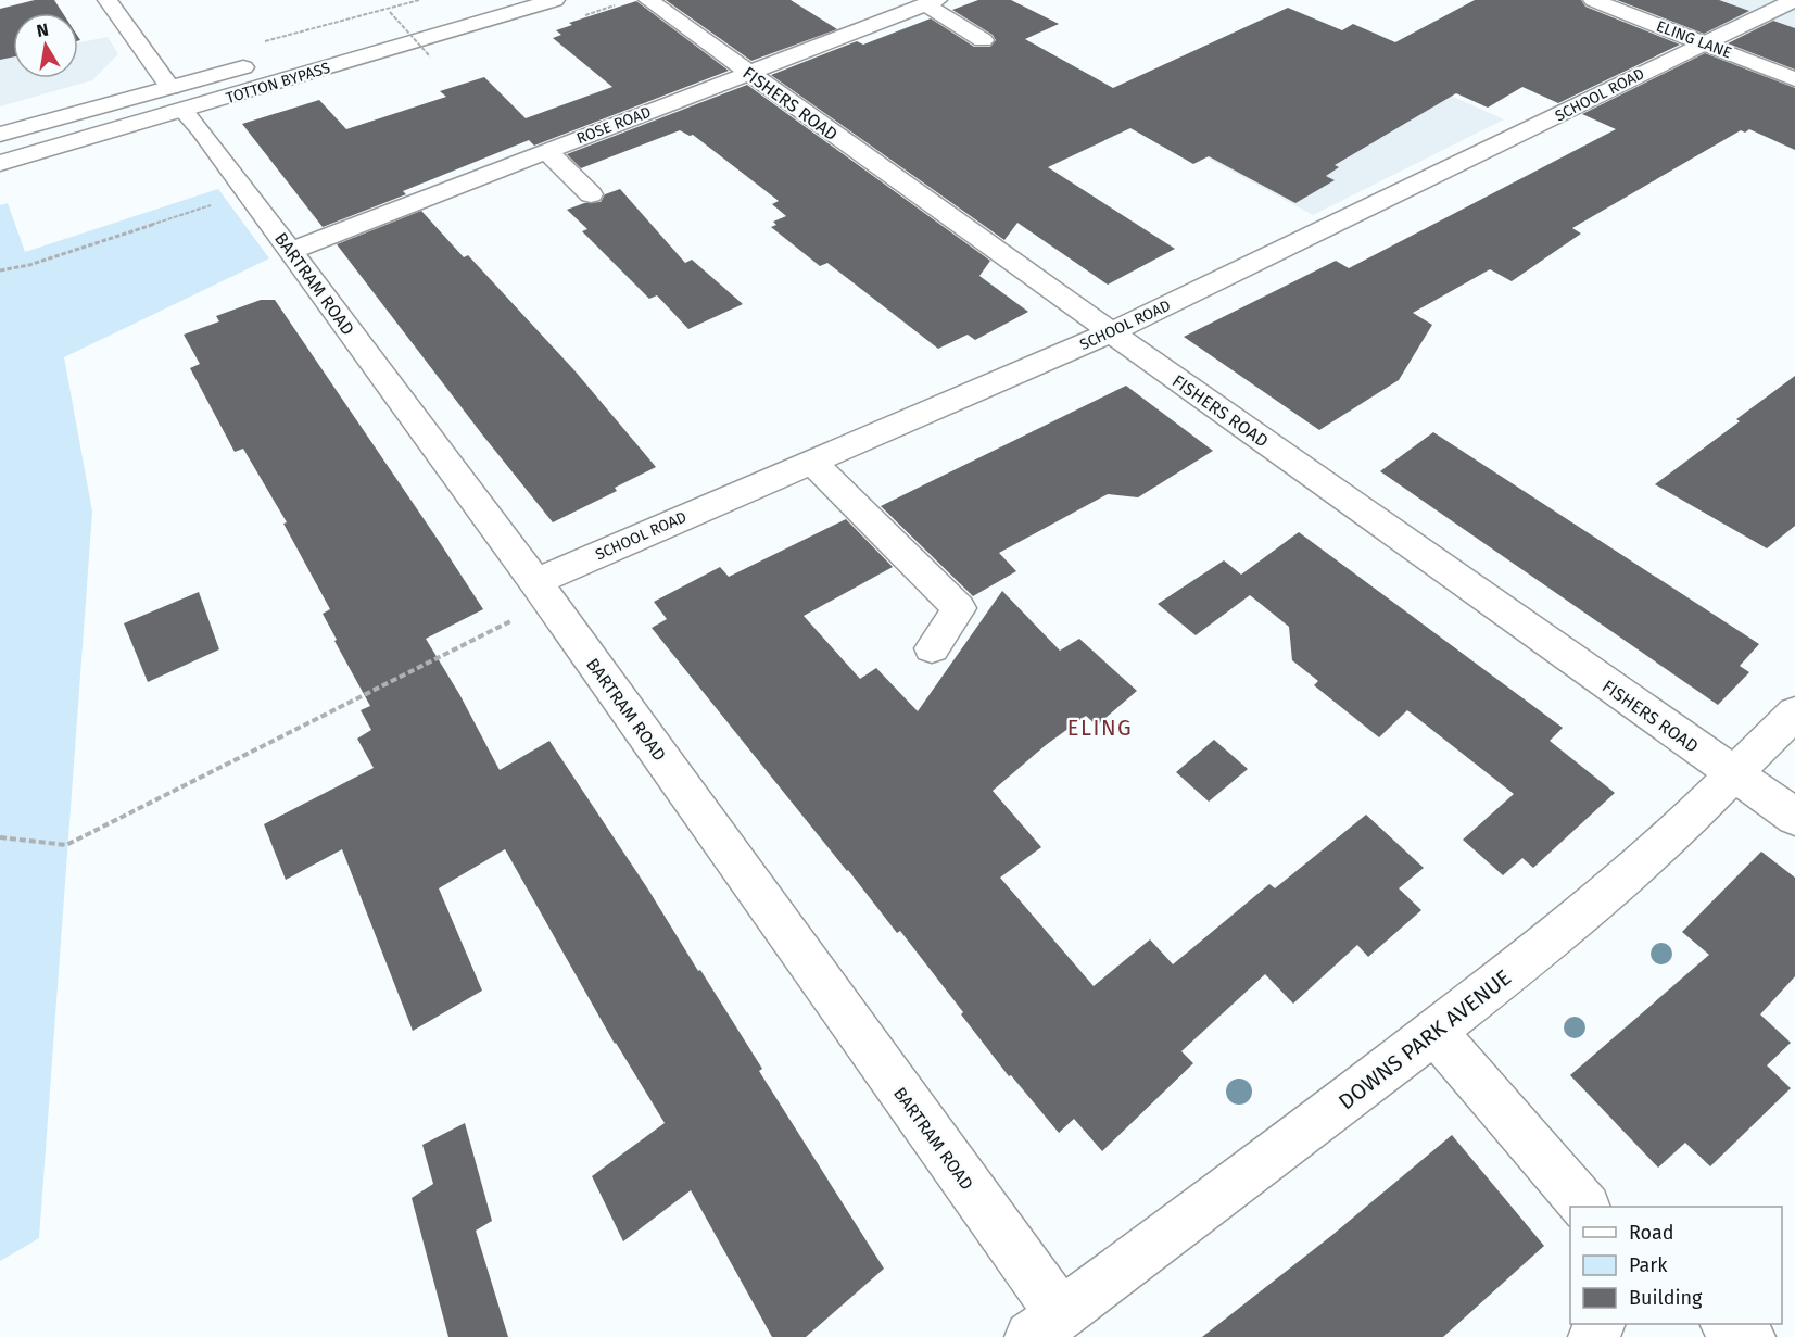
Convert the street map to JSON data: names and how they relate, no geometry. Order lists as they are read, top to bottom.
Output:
{
  "streets": {
    "street": [
      "ELING LANE",
      "TOTTON BYPASS",
      "SCHOOL ROAD",
      "FISHERS ROAD",
      "ROSE ROAD",
      "BARTRAM ROAD",
      "DOWNS PARK AVENUE"
    ]
  },
  "crossings": [
    ["ELING LANE", "SCHOOL ROAD"],
    ["TOTTON BYPASS", "BARTRAM ROAD"],
    ["SCHOOL ROAD", "FISHERS ROAD"],
    ["SCHOOL ROAD", "BARTRAM ROAD"],
    ["FISHERS ROAD", "ROSE ROAD"],
    ["FISHERS ROAD", "DOWNS PARK AVENUE"],
    ["ROSE ROAD", "BARTRAM ROAD"],
    ["BARTRAM ROAD", "DOWNS PARK AVENUE"]
  ],
  "districts": ["ELING"],
  "legend": ["Road", "Park", "Building"],
  "north": "top"
}
